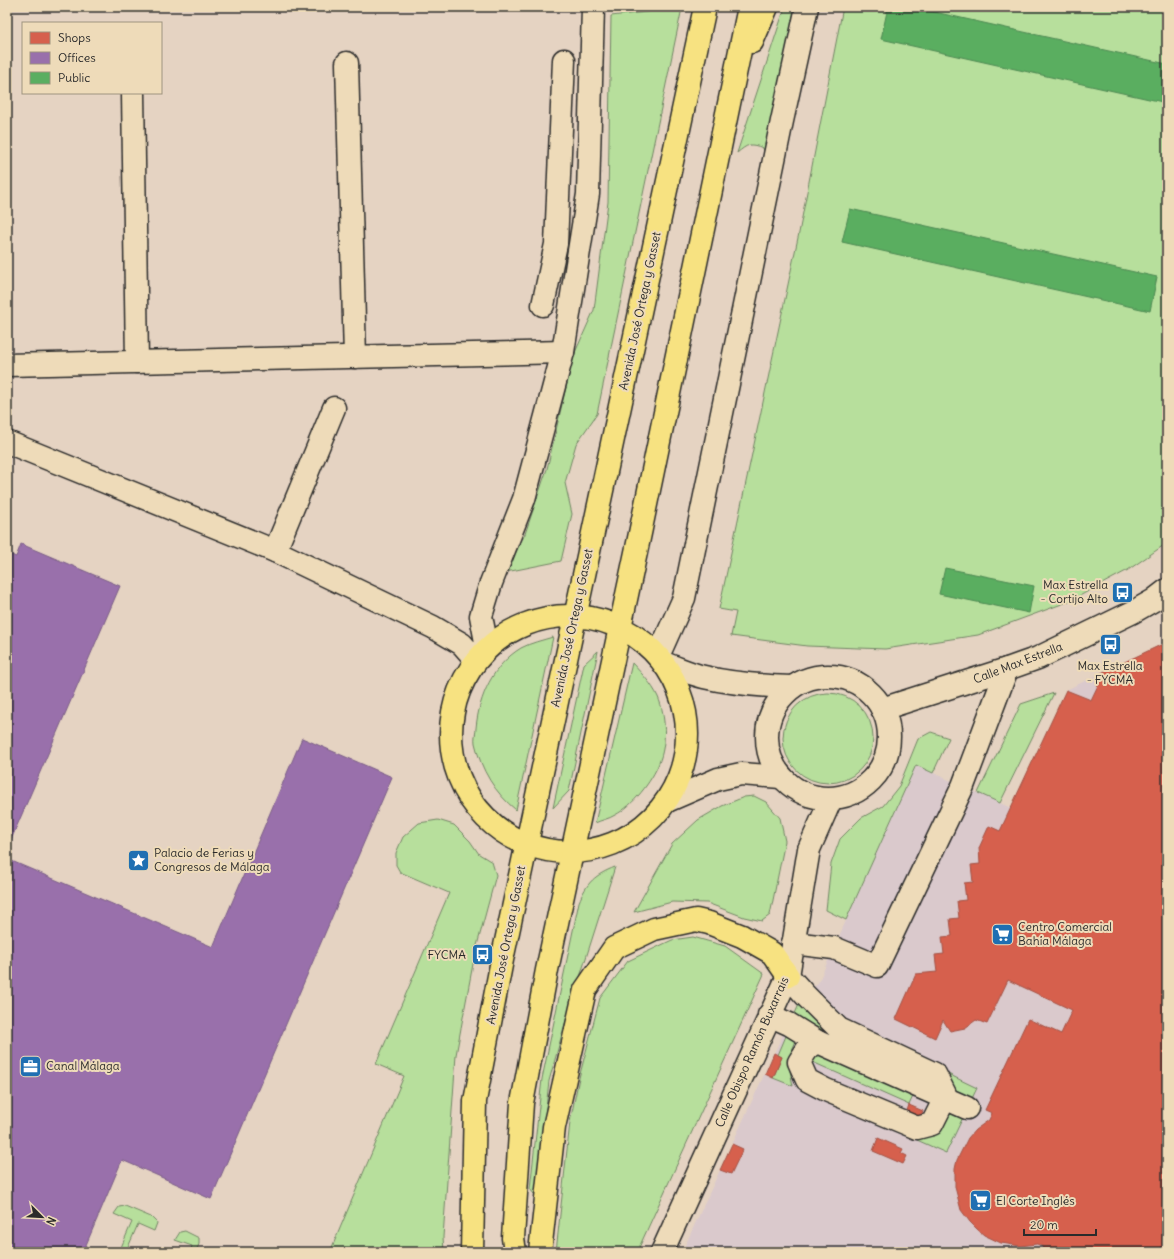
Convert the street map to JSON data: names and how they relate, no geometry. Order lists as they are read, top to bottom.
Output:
{
  "streets": {
    "main road": ["Avenida José Ortega y Gasset"],
    "street": ["Calle Max Estrella", "Calle Obispo Ramón Buxarrais"]
  },
  "crossings": [
    ["Calle Max Estrella", "Calle Obispo Ramón Buxarrais"]
  ],
  "places": {
    "bus stop": ["Max Estrella - Cortijo Alto", "Max Estrella - FYCMA", "FYCMA"],
    "place": ["Palacio de Ferias y Congresos de Málaga"],
    "supermarket": ["Centro Comercial Bahía Málaga", "El Corte Inglés"],
    "office": ["Canal Málaga"]
  },
  "legend": ["Shops", "Offices", "Public"],
  "scale_bar": "20 m",
  "north": "bottom right"
}
